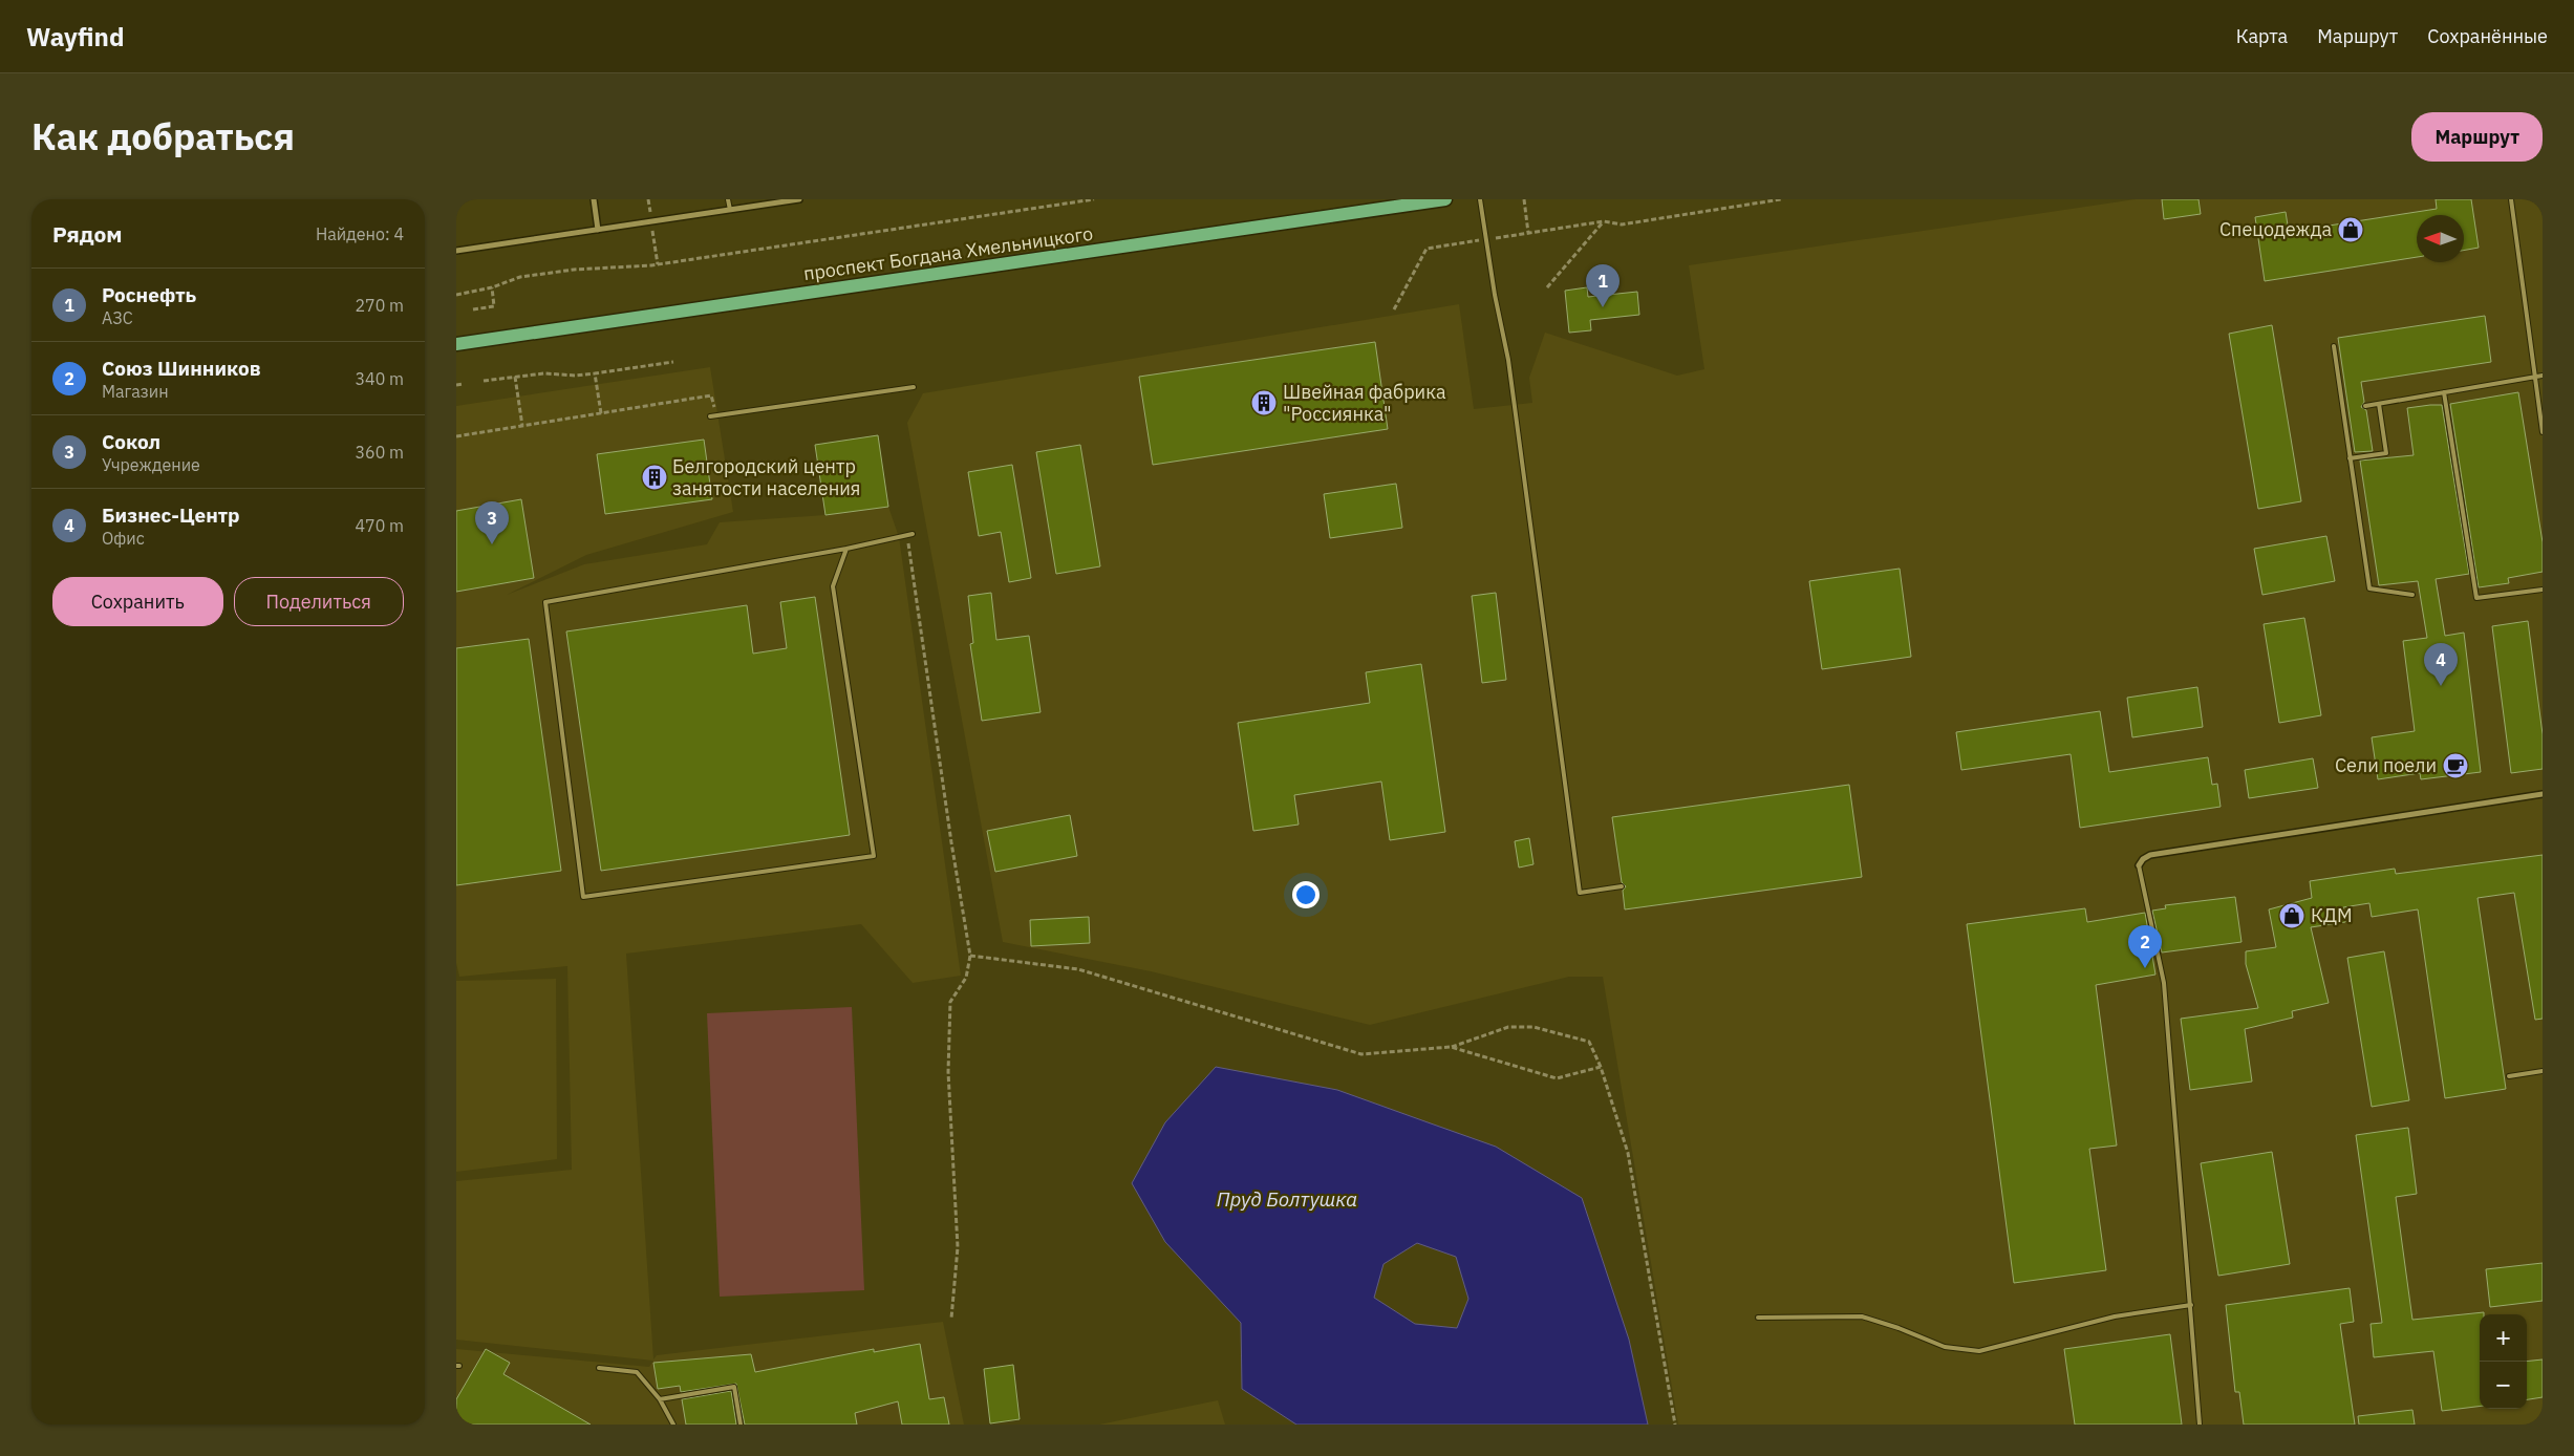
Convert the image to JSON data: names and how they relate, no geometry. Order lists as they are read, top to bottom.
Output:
{
  "streets": {
    "main road": ["проспект Богдана Хмельницкого"]
  },
  "water": ["Пруд Болтушка"],
  "places": {
    "shop": ["Спецодежда", "КДМ"],
    "building": ["Швейная фабрика \"Россиянка\"", "Белгородский центр занятости населения"],
    "cafe": ["Сели поели"]
  },
  "north": "left",
  "page": {
    "header": "Wayfind",
    "nav": ["Карта", "Маршрут", "Сохранённые"],
    "title": "Как добраться",
    "buttons": [
      "Маршрут",
      ["Сохранить", "Поделиться"]
    ],
    "heading": ["Рядом", "Найдено: 4"],
    "pins": [
      "1",
      "3",
      "4",
      "2"
    ],
    "list": [
      {
        "mark": "1",
        "name": "Роснефть",
        "note": "АЗС",
        "value": "270 m"
      },
      {
        "mark": "2",
        "name": "Союз Шинников",
        "note": "Магазин",
        "value": "340 m"
      },
      {
        "mark": "3",
        "name": "Сокол",
        "note": "Учреждение",
        "value": "360 m"
      },
      {
        "mark": "4",
        "name": "Бизнес-Центр",
        "note": "Офис",
        "value": "470 m"
      }
    ],
    "map_buttons": ["+", "−"]
  }
}
